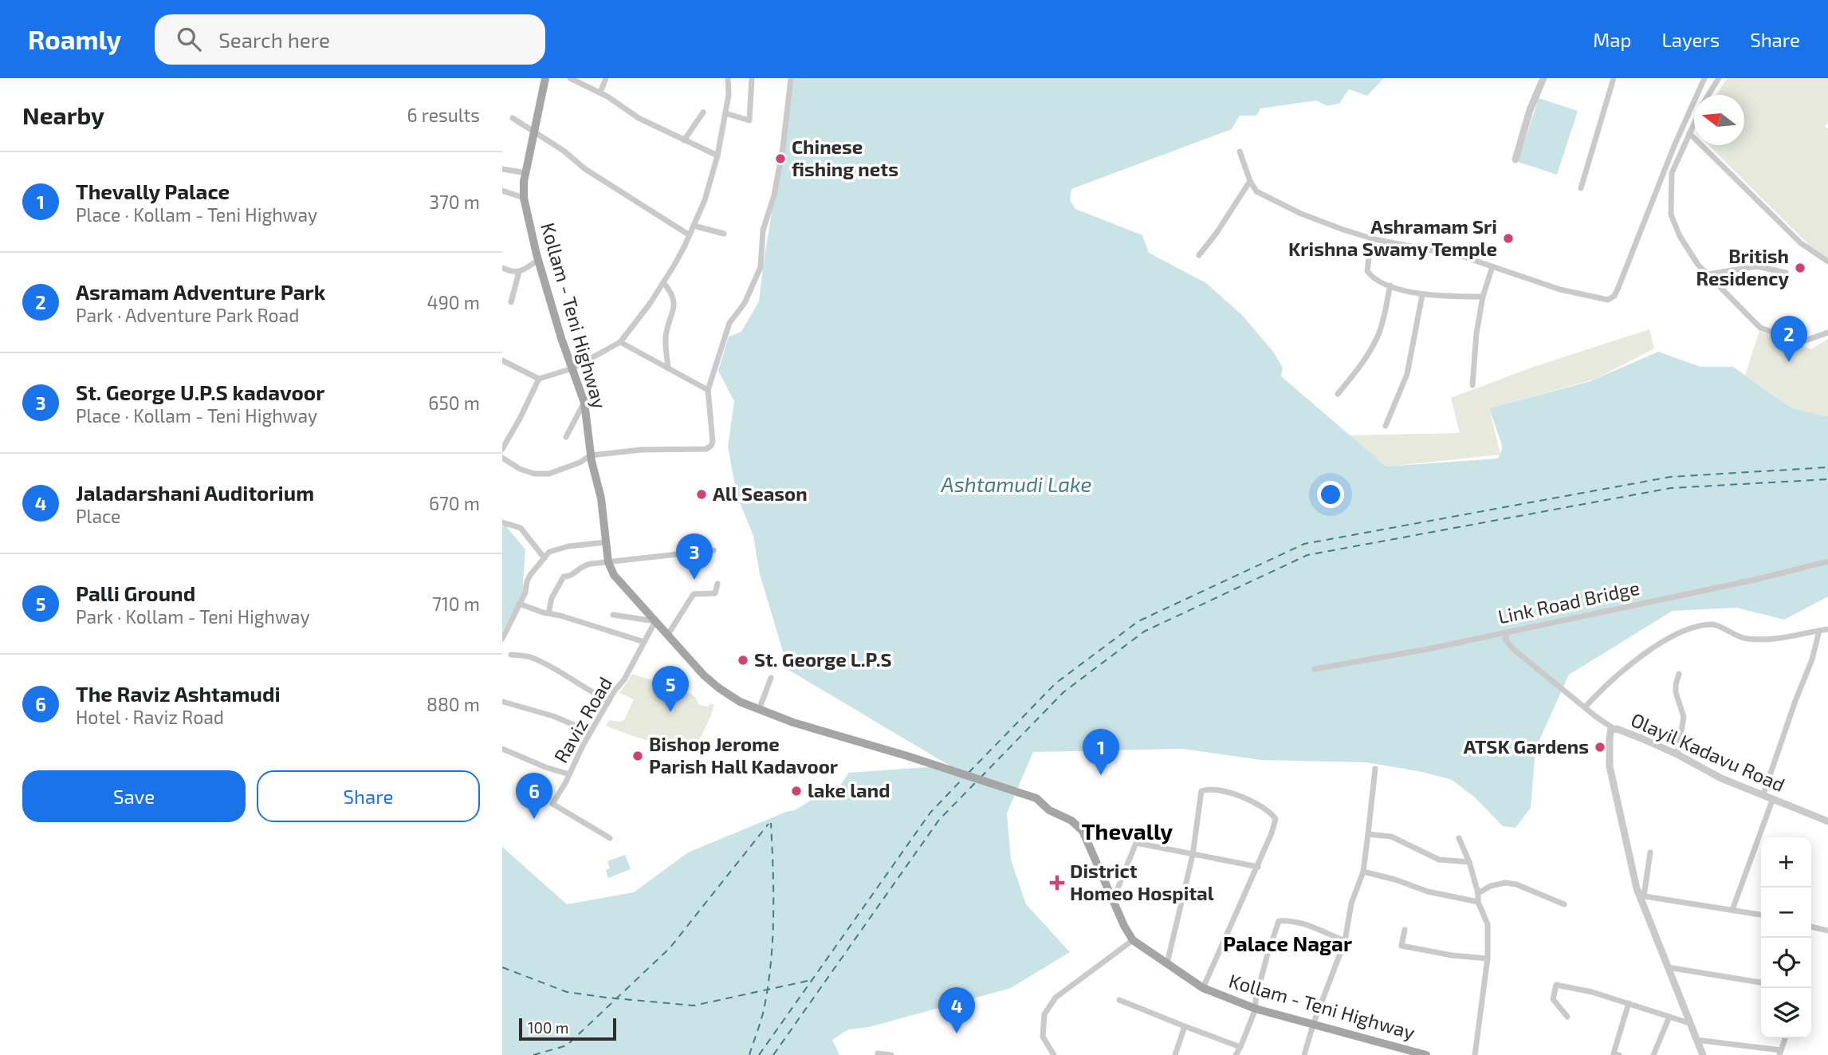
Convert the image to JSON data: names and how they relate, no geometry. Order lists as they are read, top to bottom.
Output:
{
  "streets": {
    "main road": ["Kollam - Teni Highway"],
    "street": ["Link Road Bridge", "Raviz Road", "Olayil Kadavu Road"]
  },
  "crossings": [
    ["Kollam - Teni Highway", "Raviz Road"]
  ],
  "districts": ["Thevally", "Palace Nagar"],
  "water": ["Ashtamudi Lake"],
  "places": {
    "other": [
      "Chinese fishing nets",
      "Ashramam Sri Krishna Swamy Temple",
      "British Residency",
      "All Season",
      "St. George L.P.S",
      "ATSK Gardens",
      "Bishop Jerome Parish Hall Kadavoor",
      "lake land"
    ],
    "health": ["District Homeo Hospital"]
  },
  "scale_bar": "100 m",
  "north": "left",
  "page": {
    "header": "Roamly",
    "search": "Search here",
    "nav": ["Map", "Layers", "Share"],
    "heading": ["Nearby", "6 results"],
    "list": [
      {
        "mark": "1",
        "name": "Thevally Palace",
        "note": "Place · Kollam - Teni Highway",
        "value": "370 m"
      },
      {
        "mark": "2",
        "name": "Asramam Adventure Park",
        "note": "Park · Adventure Park Road",
        "value": "490 m"
      },
      {
        "mark": "3",
        "name": "St. George U.P.S kadavoor",
        "note": "Place · Kollam - Teni Highway",
        "value": "650 m"
      },
      {
        "mark": "4",
        "name": "Jaladarshani Auditorium",
        "note": "Place",
        "value": "670 m"
      },
      {
        "mark": "5",
        "name": "Palli Ground",
        "note": "Park · Kollam - Teni Highway",
        "value": "710 m"
      },
      {
        "mark": "6",
        "name": "The Raviz Ashtamudi",
        "note": "Hotel · Raviz Road",
        "value": "880 m"
      }
    ],
    "pins": [
      "2",
      "3",
      "5",
      "1",
      "6",
      "4"
    ],
    "buttons": ["Save", "Share"],
    "map_buttons": ["+", "−"],
    "scale": "100 m"
  }
}
